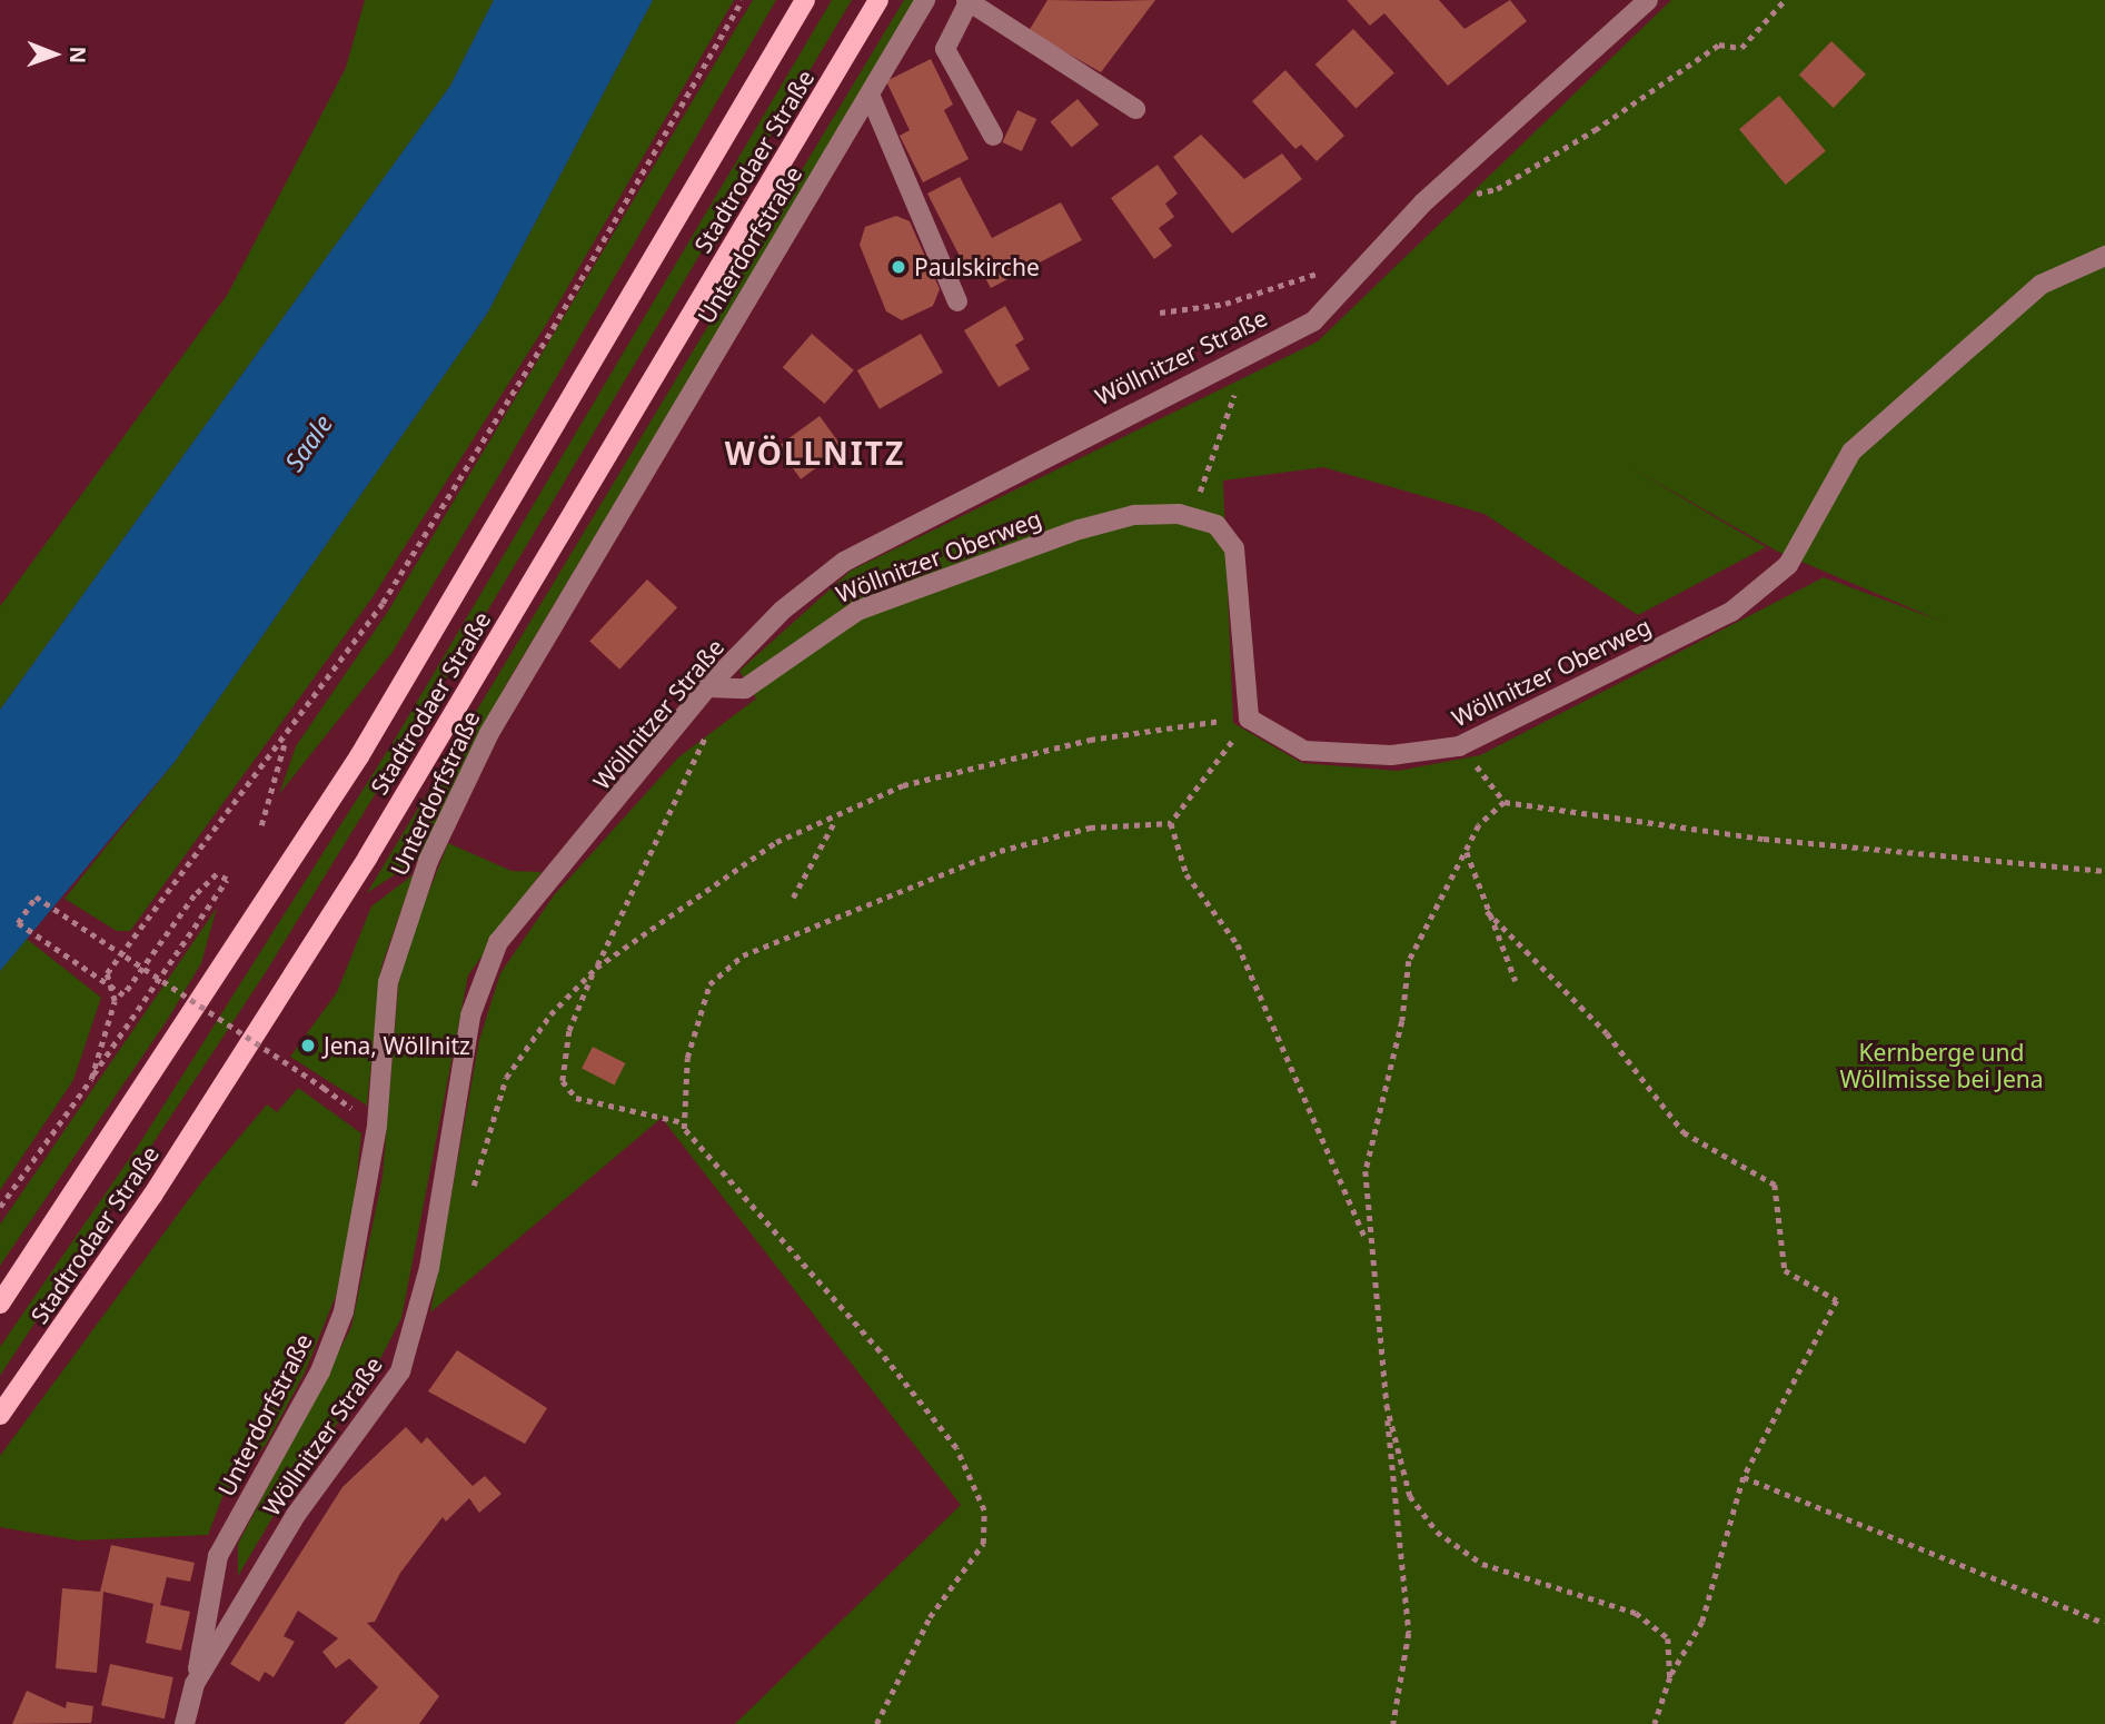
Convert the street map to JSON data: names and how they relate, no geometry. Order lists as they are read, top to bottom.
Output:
{
  "streets": {
    "main road": ["Stadtrodaer Straße"],
    "street": ["Unterdorfstraße", "Wöllnitzer Straße", "Wöllnitzer Oberweg"]
  },
  "crossings": [
    ["Unterdorfstraße", "Wöllnitzer Straße"],
    ["Wöllnitzer Straße", "Wöllnitzer Oberweg"]
  ],
  "districts": ["WÖLLNITZ"],
  "water": ["Saale"],
  "parks": ["Kernberge und Wöllmisse bei Jena"],
  "places": ["Paulskirche", "Jena, Wöllnitz"],
  "north": "right"
}
